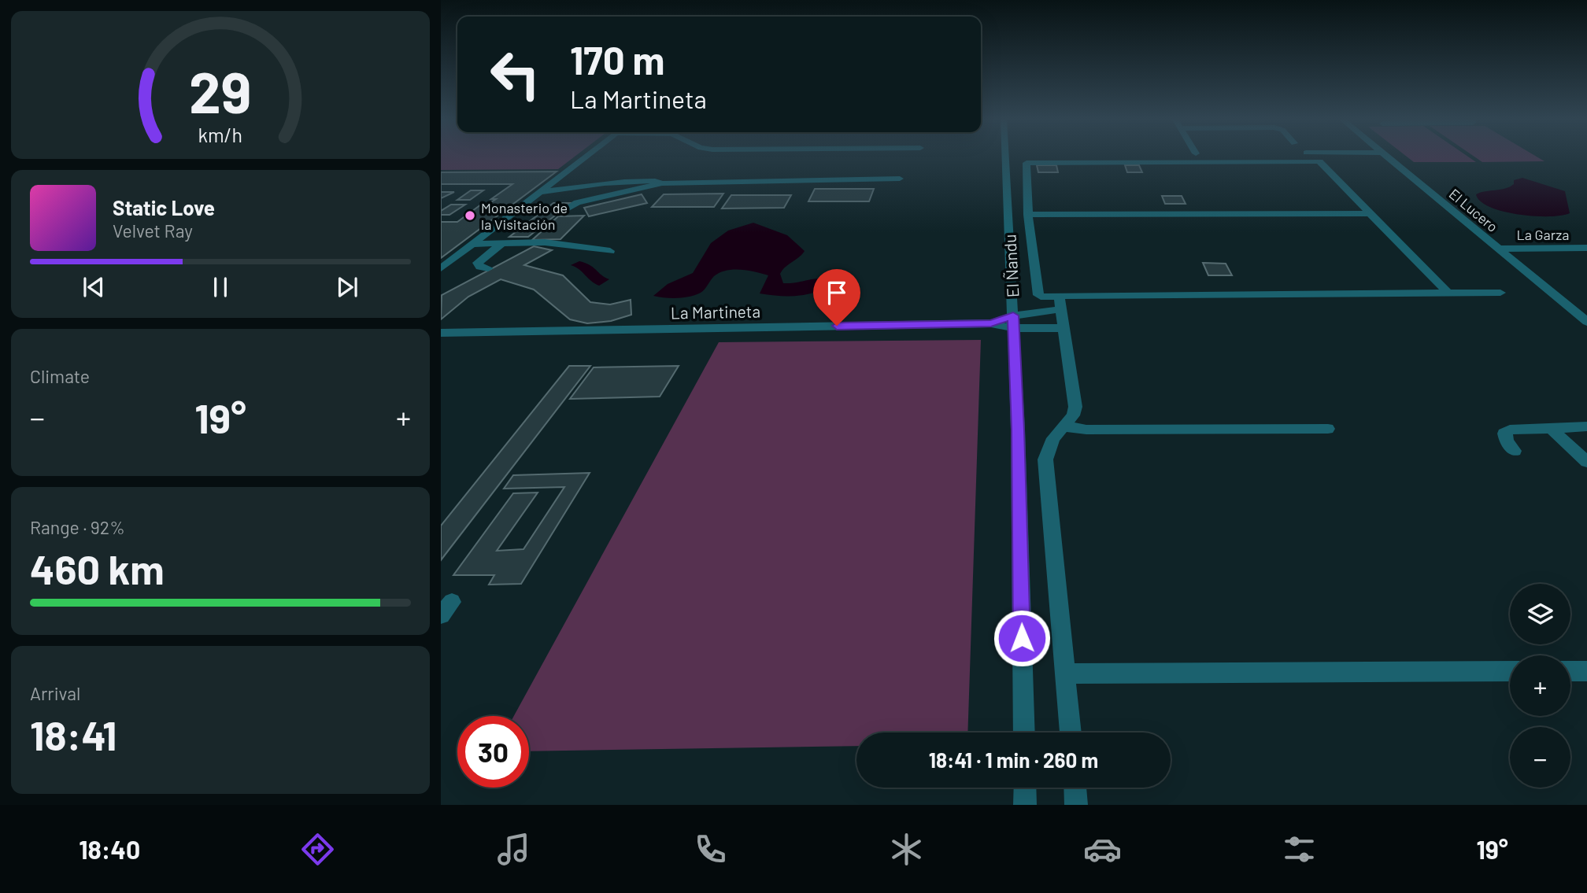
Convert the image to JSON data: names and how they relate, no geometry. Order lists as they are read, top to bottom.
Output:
{
  "streets": {
    "street": [
      "El Lucero",
      "La Garza",
      "El Ñandu",
      "La Martineta"
    ]
  },
  "crossings": [
    ["El Lucero", "La Garza"],
    ["El Ñandu", "La Martineta"]
  ],
  "places": ["Monasterio de la Visitación"],
  "page": {
    "turn": ["170 m", "La Martineta"],
    "song": ["Static Love", "Velvet Ray"],
    "tile": [
      "Climate",
      ["Range · 92%", "460 km"],
      ["Arrival", "18:41"]
    ],
    "heat": ["−", "19°", "+"],
    "map_buttons": ["+", "−"],
    "limit": "30",
    "trip": "18:41 · 1 min · 260 m",
    "tabs": ["18:40", "19°"],
    "gauge": ["29", "km/h"]
  }
}
